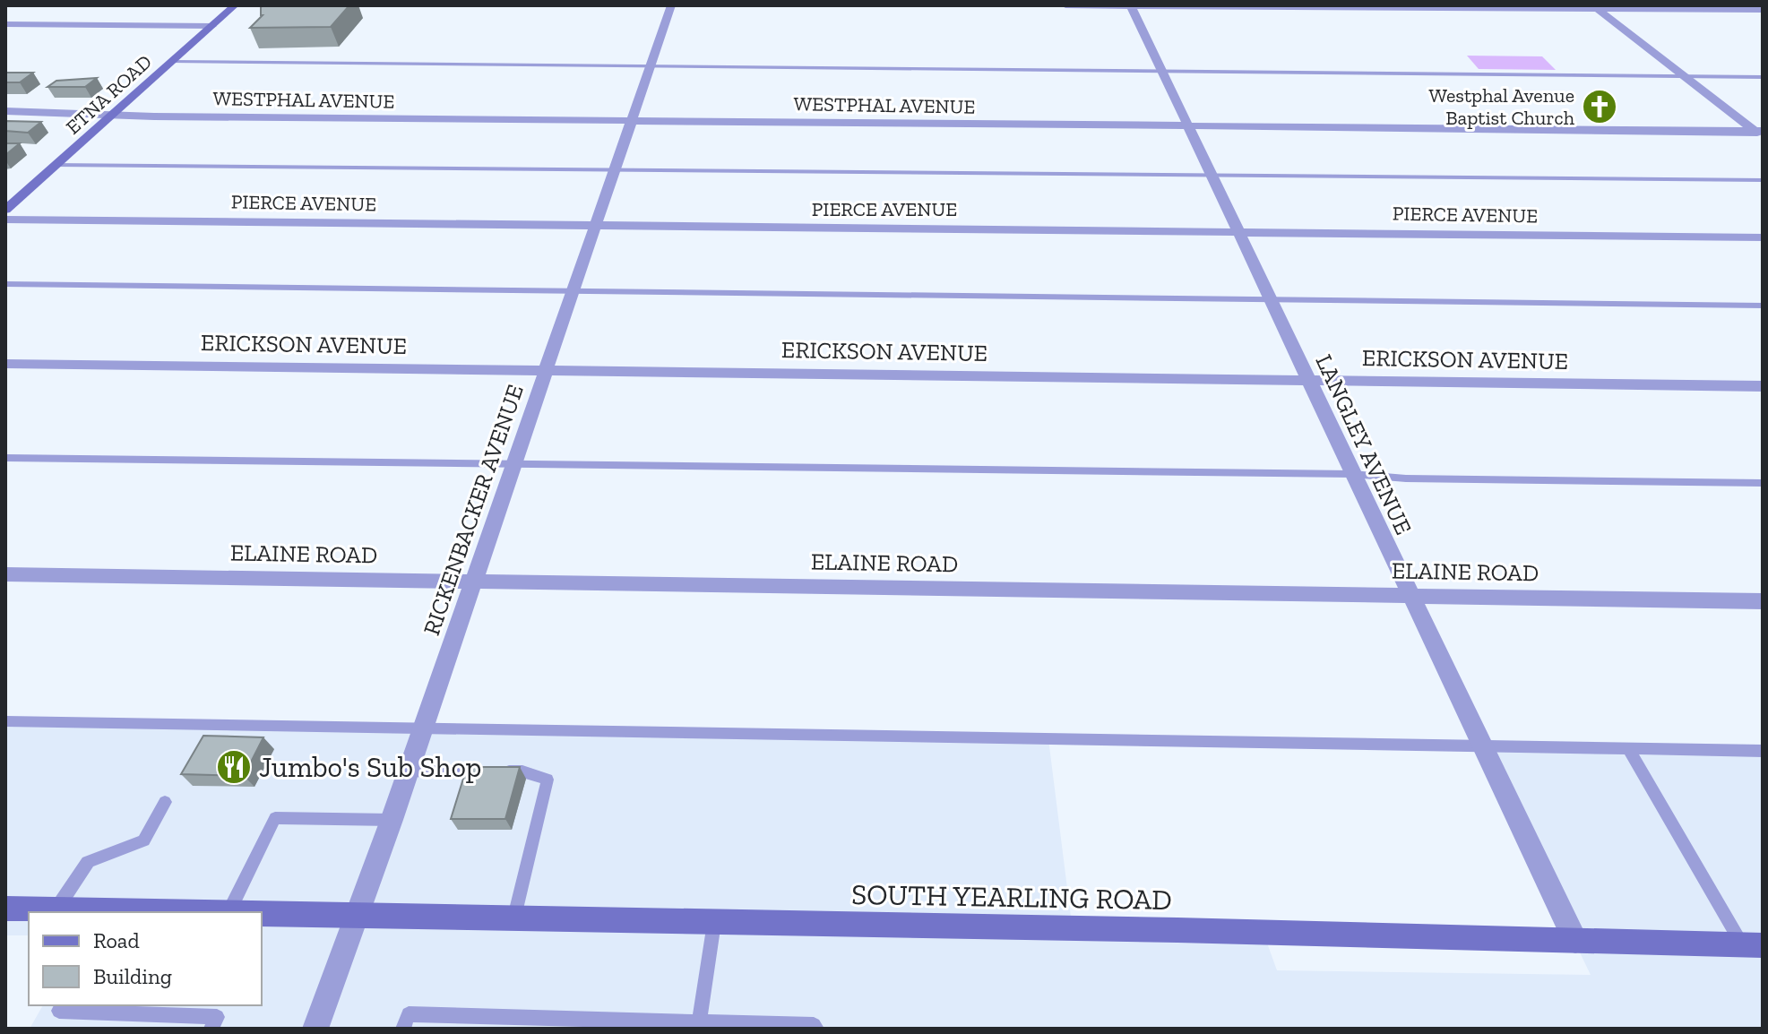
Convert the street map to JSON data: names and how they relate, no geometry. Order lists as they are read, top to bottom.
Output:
{
  "streets": {
    "street": [
      "ETNA ROAD",
      "WESTPHAL AVENUE",
      "PIERCE AVENUE",
      "ERICKSON AVENUE",
      "LANGLEY AVENUE",
      "RICKENBACKER AVENUE",
      "ELAINE ROAD",
      "SOUTH YEARLING ROAD"
    ]
  },
  "crossings": [
    ["ETNA ROAD", "WESTPHAL AVENUE"],
    ["WESTPHAL AVENUE", "LANGLEY AVENUE"],
    ["WESTPHAL AVENUE", "RICKENBACKER AVENUE"],
    ["PIERCE AVENUE", "LANGLEY AVENUE"],
    ["PIERCE AVENUE", "RICKENBACKER AVENUE"],
    ["ERICKSON AVENUE", "LANGLEY AVENUE"],
    ["ERICKSON AVENUE", "RICKENBACKER AVENUE"],
    ["LANGLEY AVENUE", "ELAINE ROAD"],
    ["LANGLEY AVENUE", "SOUTH YEARLING ROAD"],
    ["RICKENBACKER AVENUE", "ELAINE ROAD"],
    ["RICKENBACKER AVENUE", "SOUTH YEARLING ROAD"]
  ],
  "places": {
    "church": ["Westphal Avenue Baptist Church"],
    "restaurant": ["Jumbo's Sub Shop"]
  },
  "legend": ["Road", "Building"]
}
